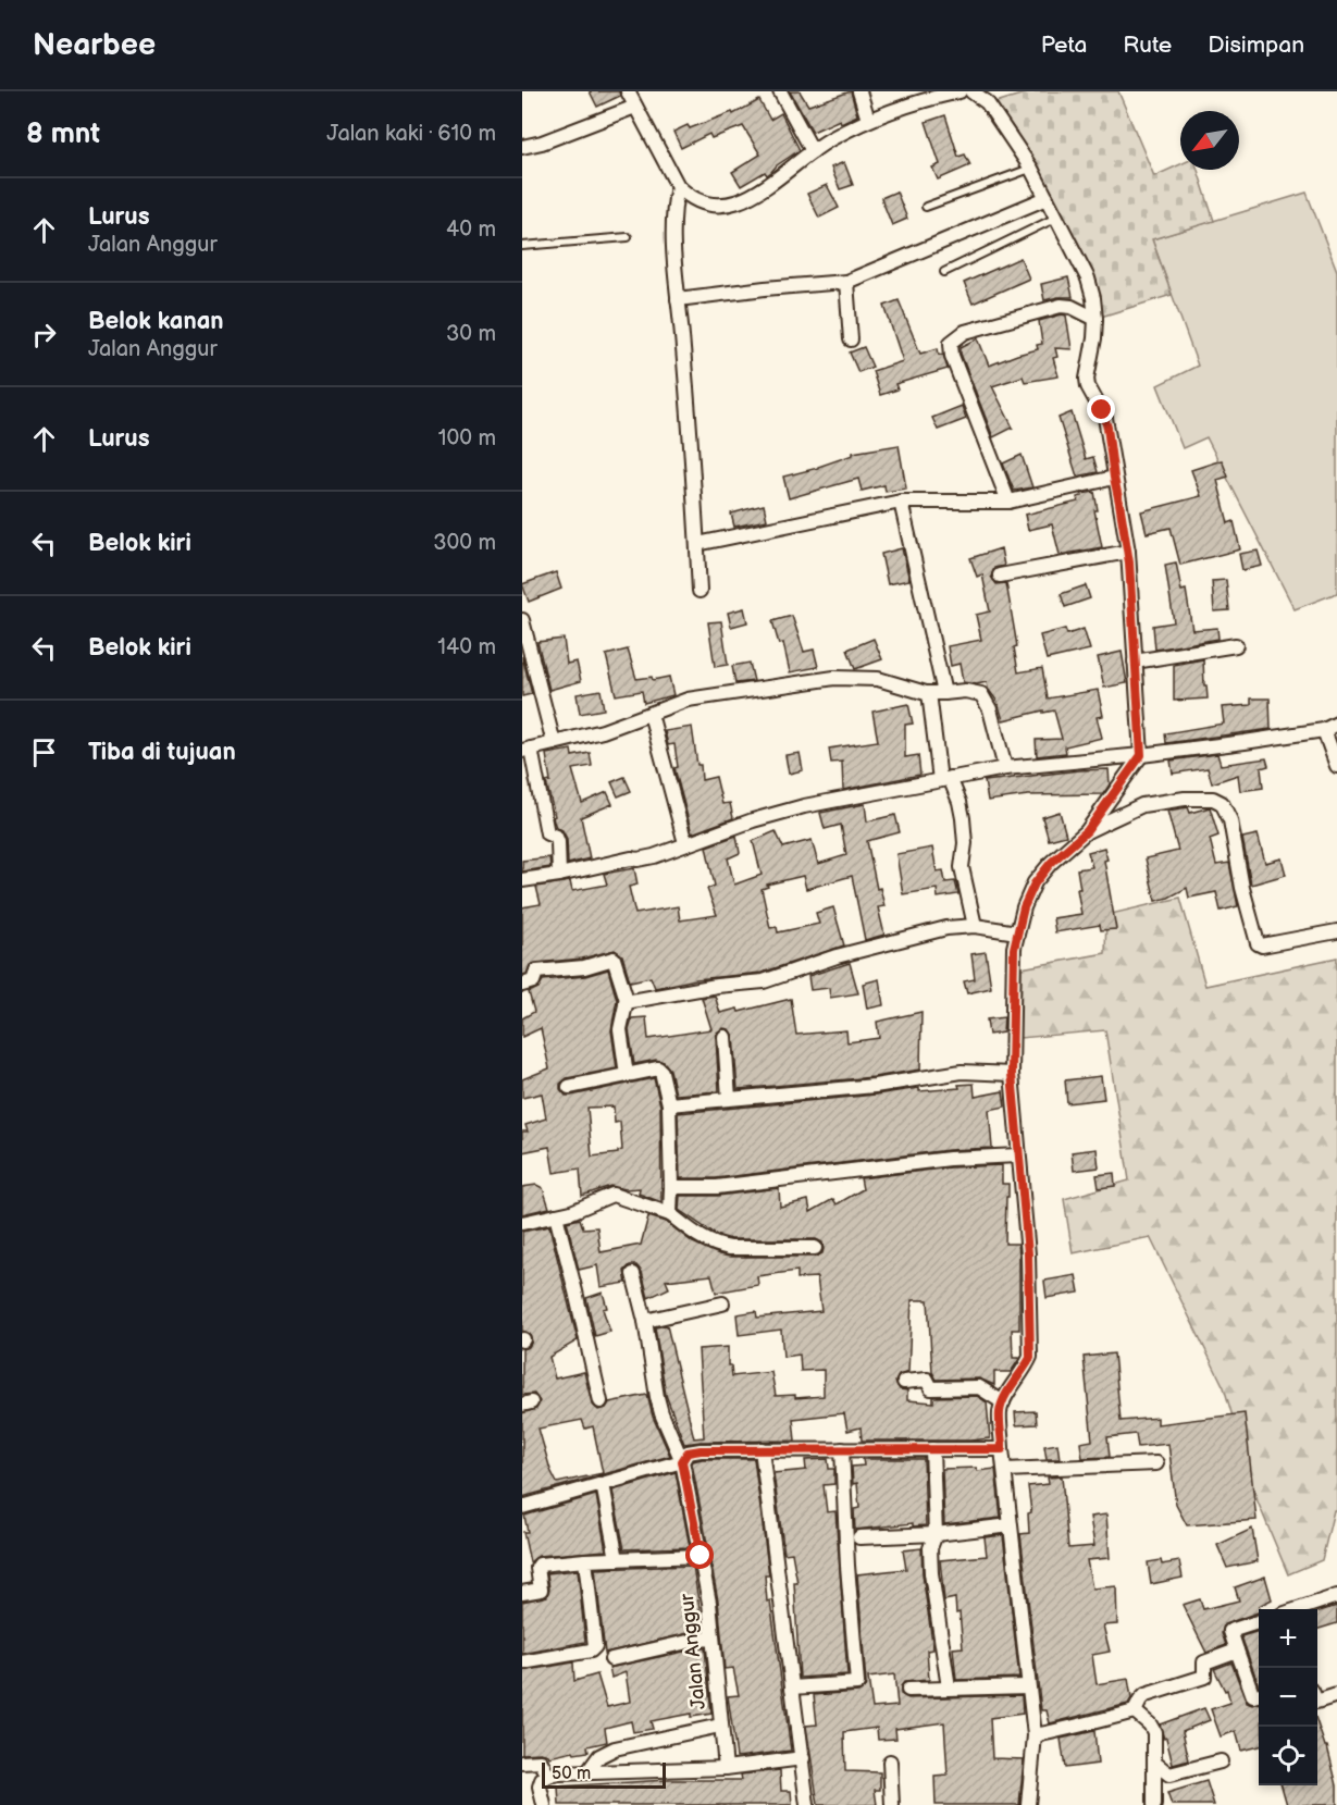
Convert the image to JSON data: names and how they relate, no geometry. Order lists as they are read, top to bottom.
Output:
{
  "streets": {
    "street": ["Jalan Anggur"]
  },
  "scale_bar": "50 m",
  "north": "bottom left",
  "page": {
    "header": "Nearbee",
    "nav": ["Peta", "Rute", "Disimpan"],
    "heading": ["8 mnt", "Jalan kaki · 610 m"],
    "list": [
      ["Lurus", "Jalan Anggur", "40 m"],
      ["Belok kanan", "Jalan Anggur", "30 m"],
      ["Lurus", "100 m"],
      ["Belok kiri", "300 m"],
      ["Belok kiri", "140 m"],
      "Tiba di tujuan"
    ],
    "map_buttons": ["+", "−"],
    "scale": "50 m"
  }
}
